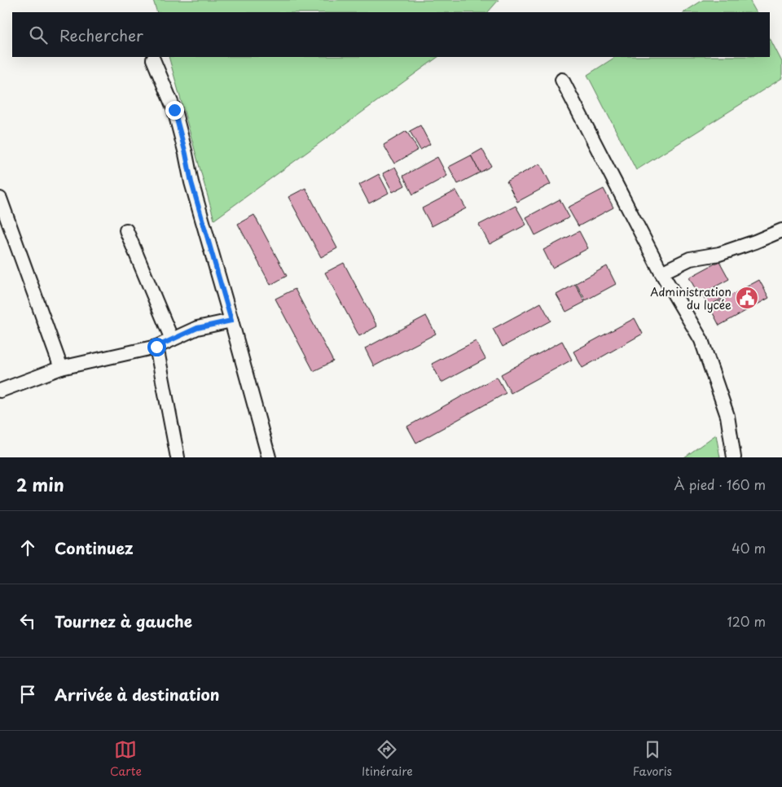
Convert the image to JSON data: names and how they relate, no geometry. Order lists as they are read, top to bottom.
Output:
{
  "places": {
    "public building": ["Administration du lycée"]
  },
  "page": {
    "search": "Rechercher",
    "heading": ["2 min", "À pied · 160 m"],
    "list": [
      ["Continuez", "40 m"],
      ["Tournez à gauche", "120 m"],
      "Arrivée à destination"
    ],
    "nav": ["Carte", "Itinéraire", "Favoris"]
  }
}
